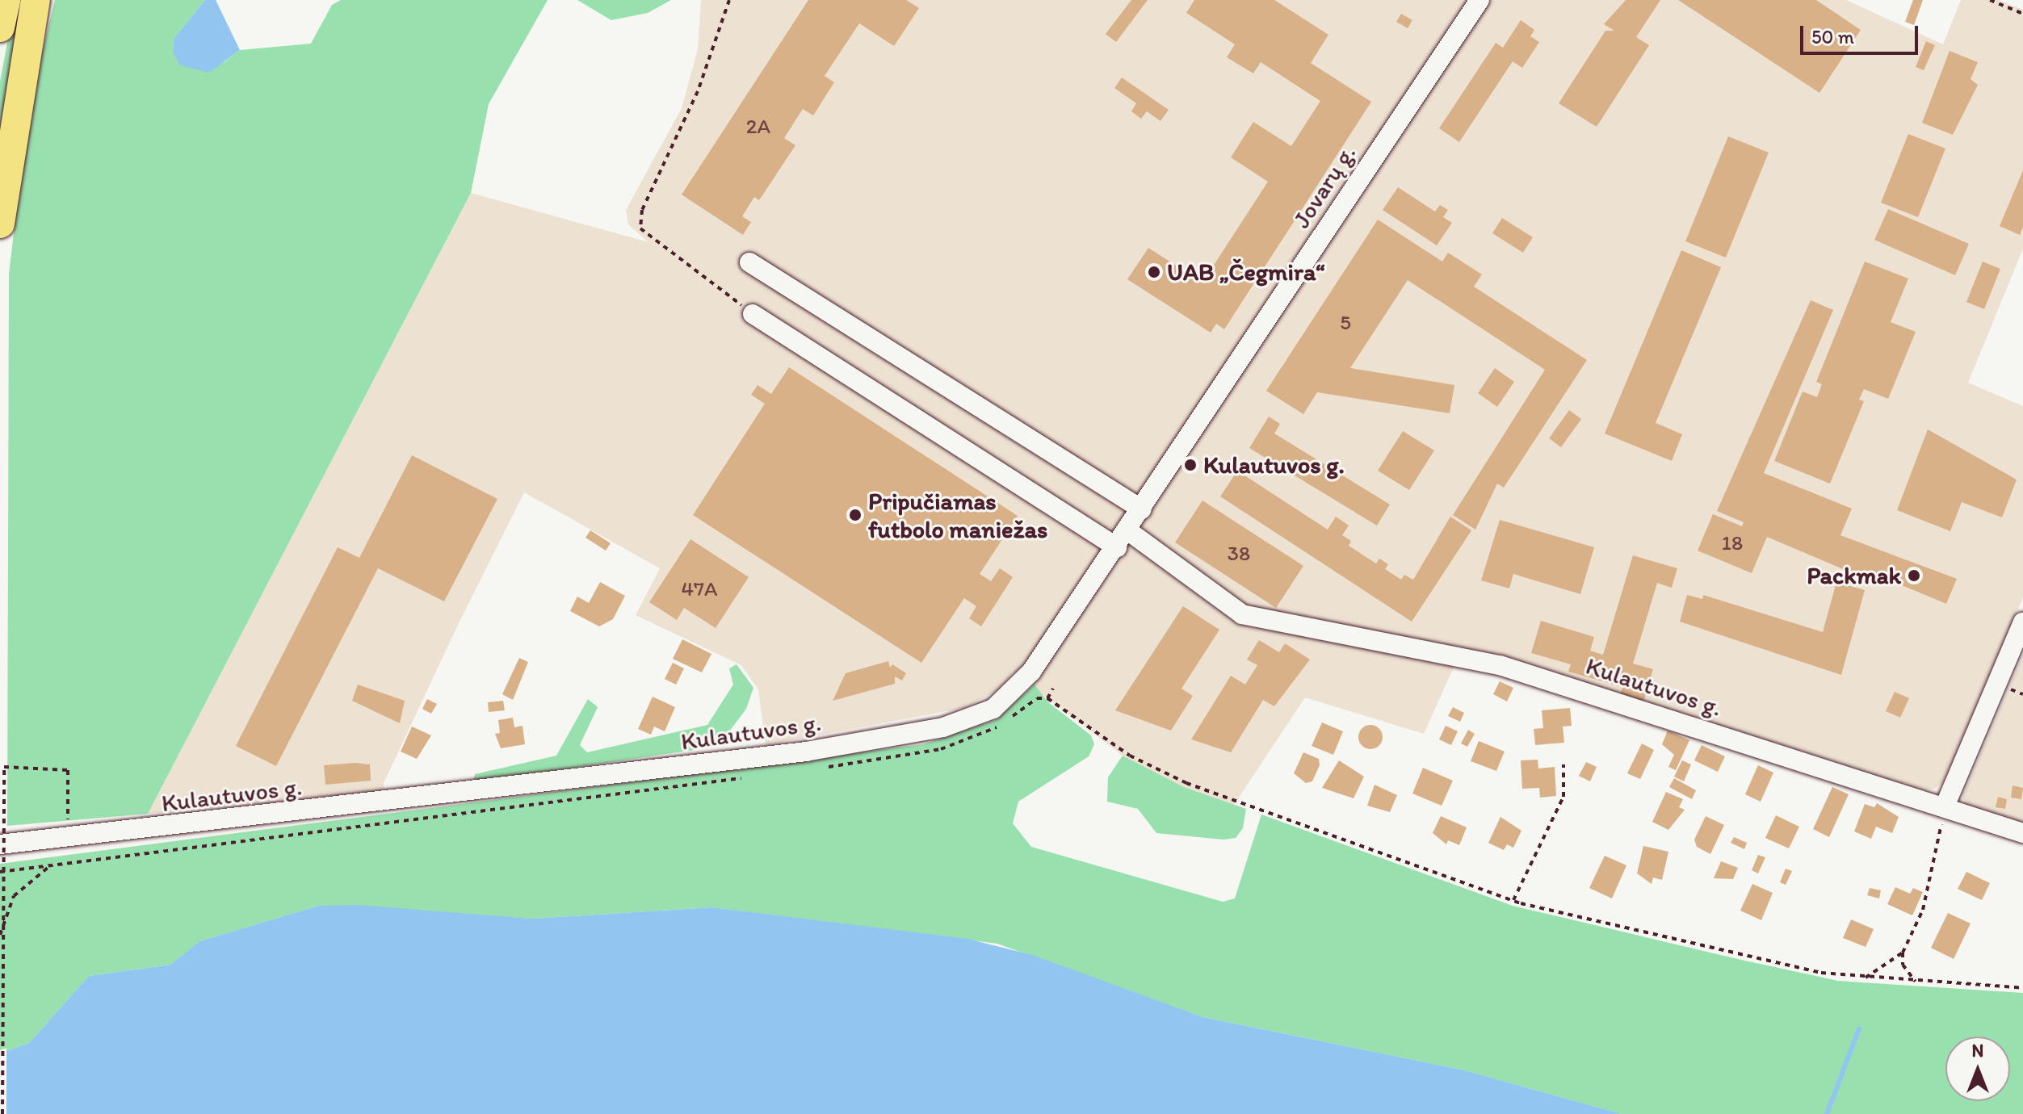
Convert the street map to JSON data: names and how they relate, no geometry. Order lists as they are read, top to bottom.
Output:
{
  "streets": {
    "street": ["Jovarų g.", "Kulautuvos g."]
  },
  "crossings": [
    ["Jovarų g.", "Kulautuvos g."]
  ],
  "places": [
    "UAB „Čegmira“",
    "Kulautuvos g.",
    "Pripučiamas futbolo maniežas",
    "Packmak"
  ],
  "house_numbers": [
    "2A",
    "5",
    "18",
    "38",
    "47A"
  ],
  "scale_bar": "50 m",
  "north": "top"
}
